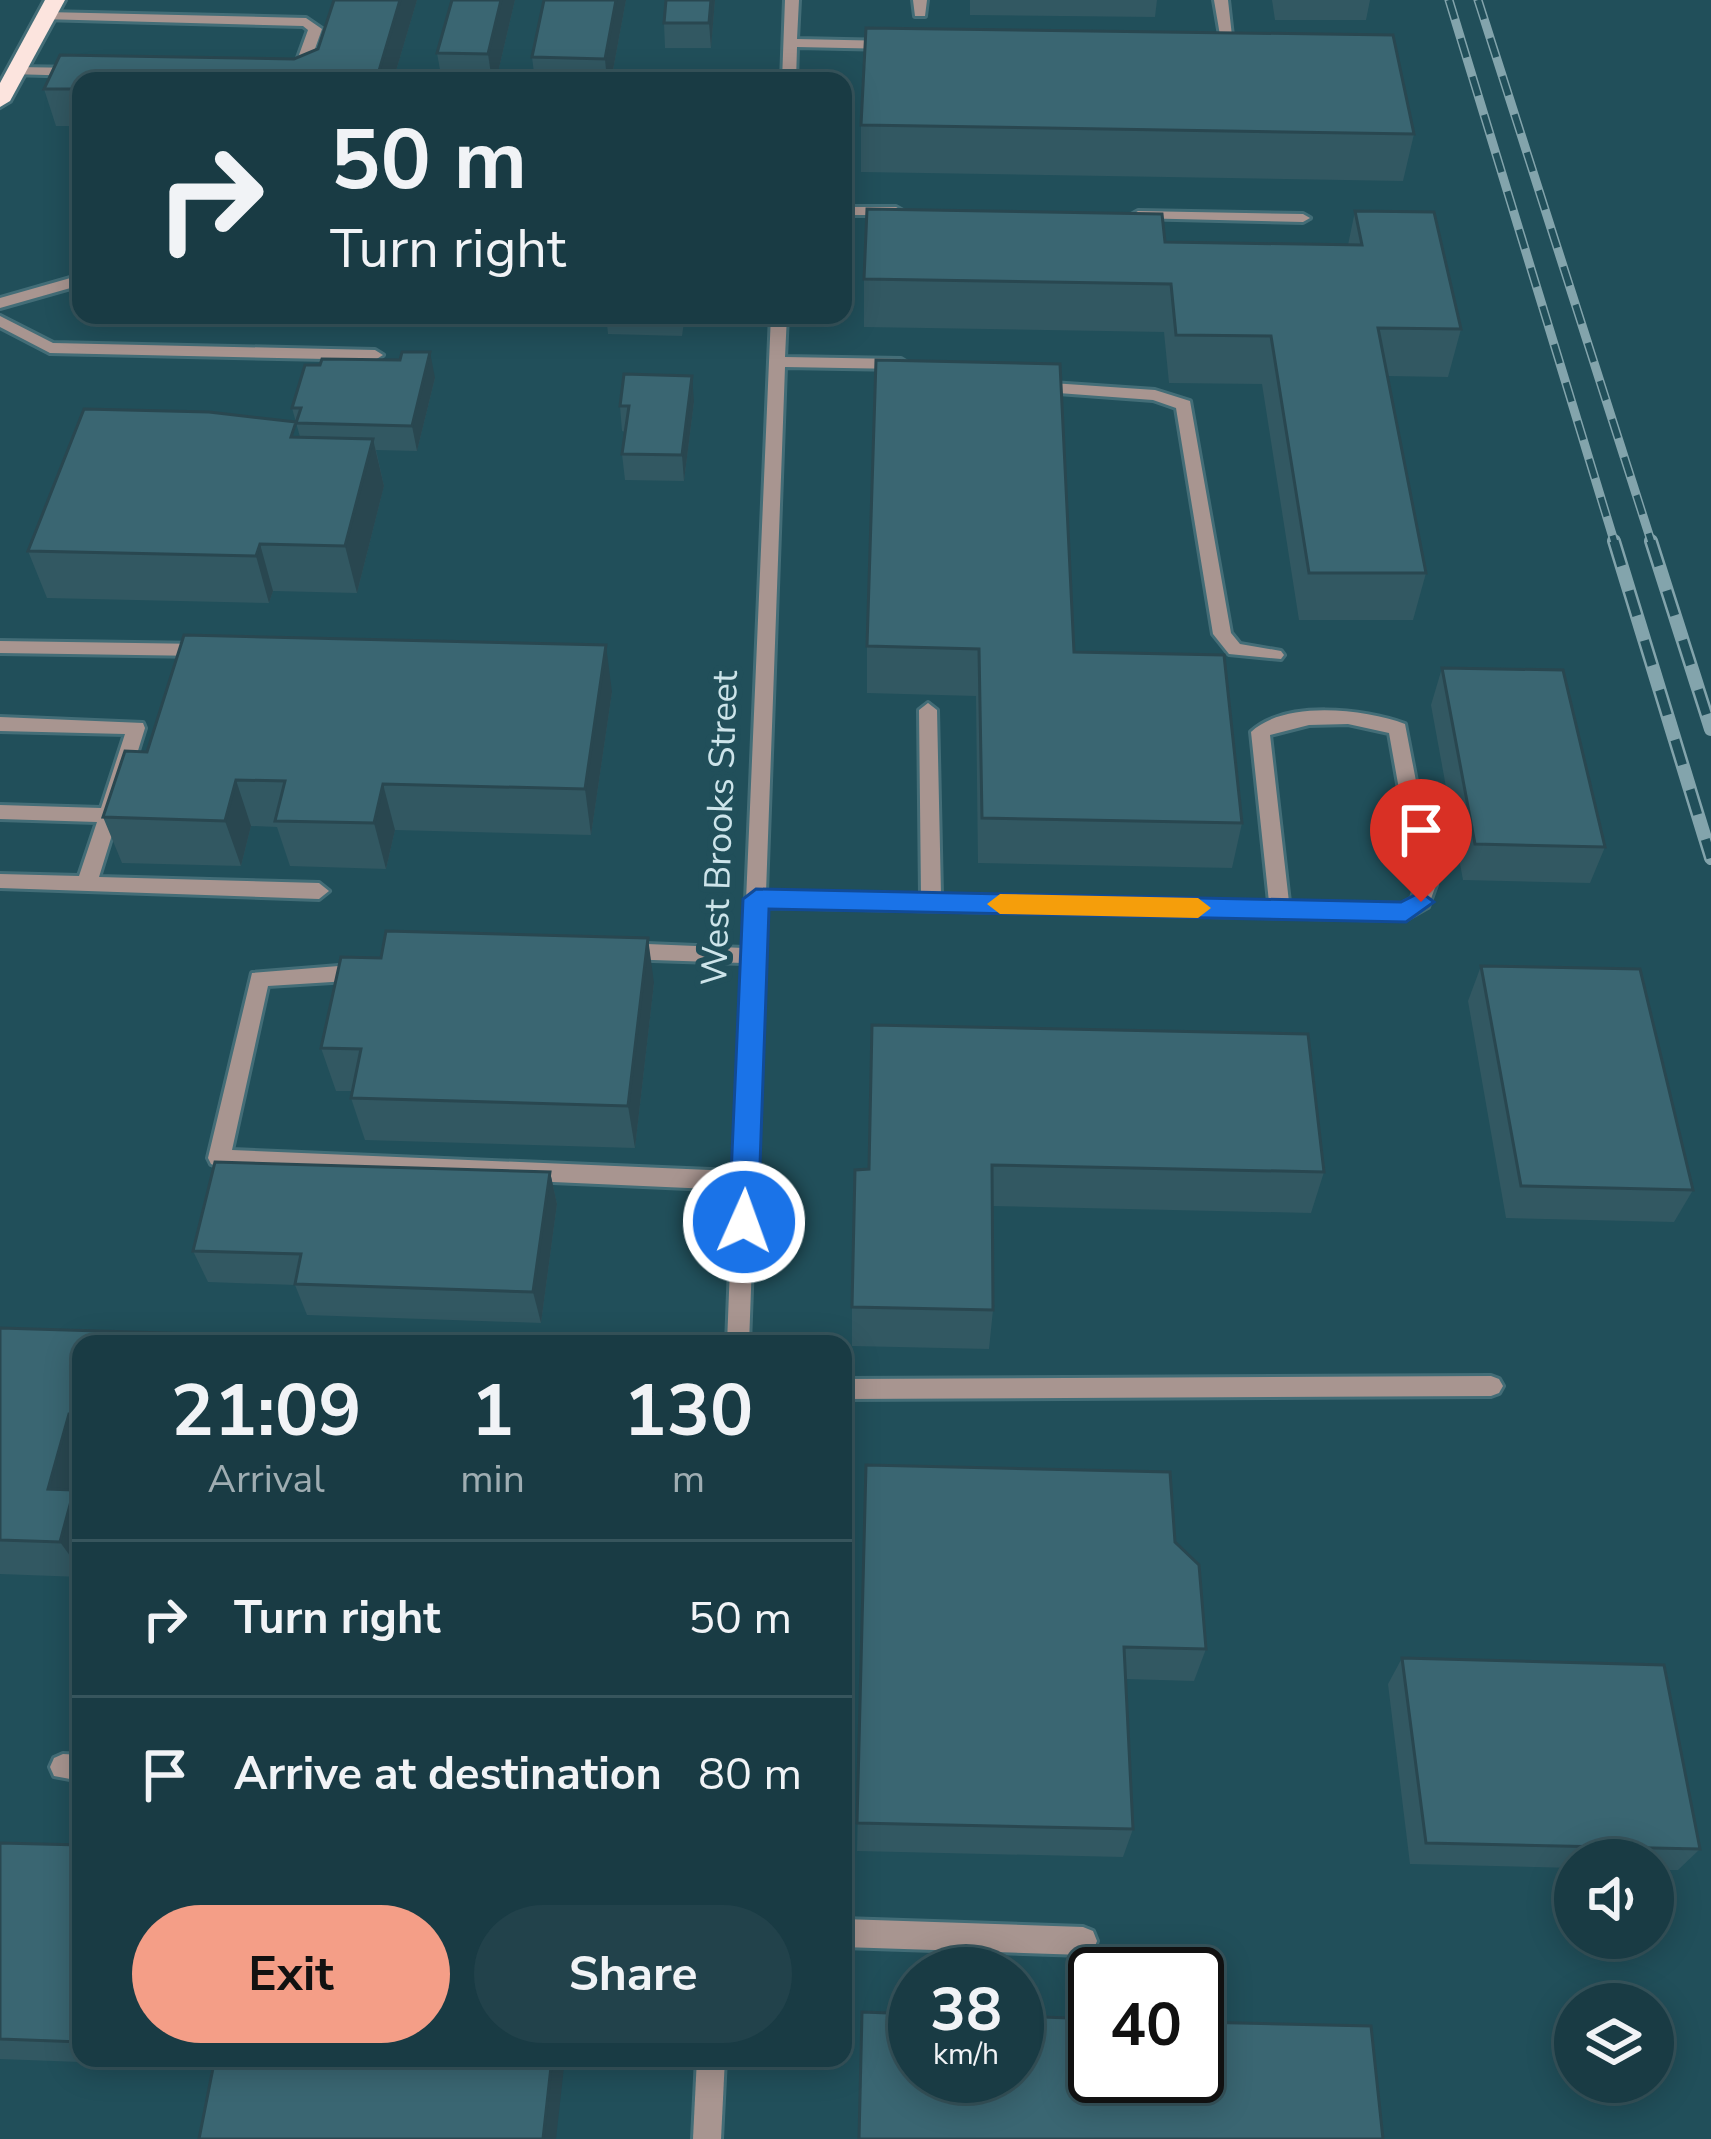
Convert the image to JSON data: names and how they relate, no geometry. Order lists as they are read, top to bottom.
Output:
{
  "streets": {
    "street": ["West Brooks Street"]
  },
  "page": {
    "turn": ["50 m", "Turn right"],
    "eta": [
      "21:09",
      "Arrival",
      "1",
      "min",
      "130",
      "m"
    ],
    "list": [
      {
        "name": "Turn right",
        "value": "50 m"
      },
      {
        "name": "Arrive at destination",
        "value": "80 m"
      }
    ],
    "buttons": ["Exit", "Share"],
    "speed": "38 km/h",
    "limit": "40"
  }
}
